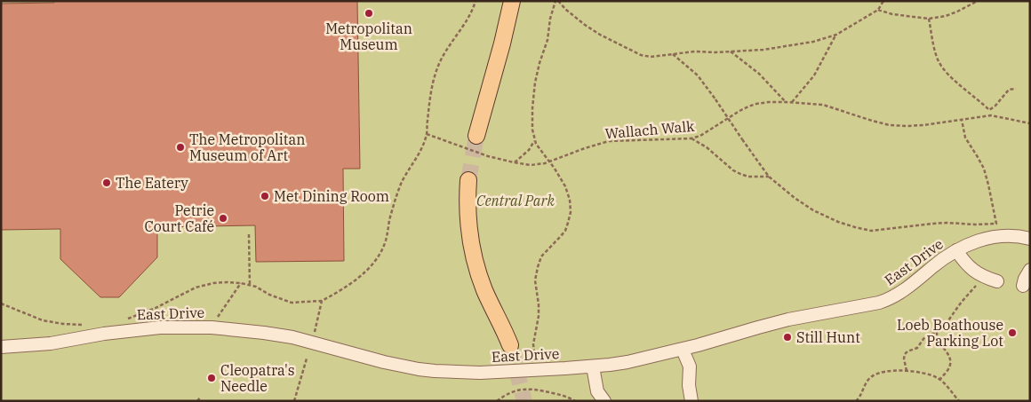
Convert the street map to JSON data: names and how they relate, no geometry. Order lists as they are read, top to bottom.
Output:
{
  "streets": {
    "street": ["East Drive"],
    "path": ["Wallach Walk"]
  },
  "parks": ["Central Park"],
  "places": [
    "Metropolitan Museum",
    "The Metropolitan Museum of Art",
    "The Eatery",
    "Met Dining Room",
    "Petrie Court Café",
    "Loeb Boathouse Parking Lot",
    "Still Hunt",
    "Cleopatra's Needle"
  ]
}
